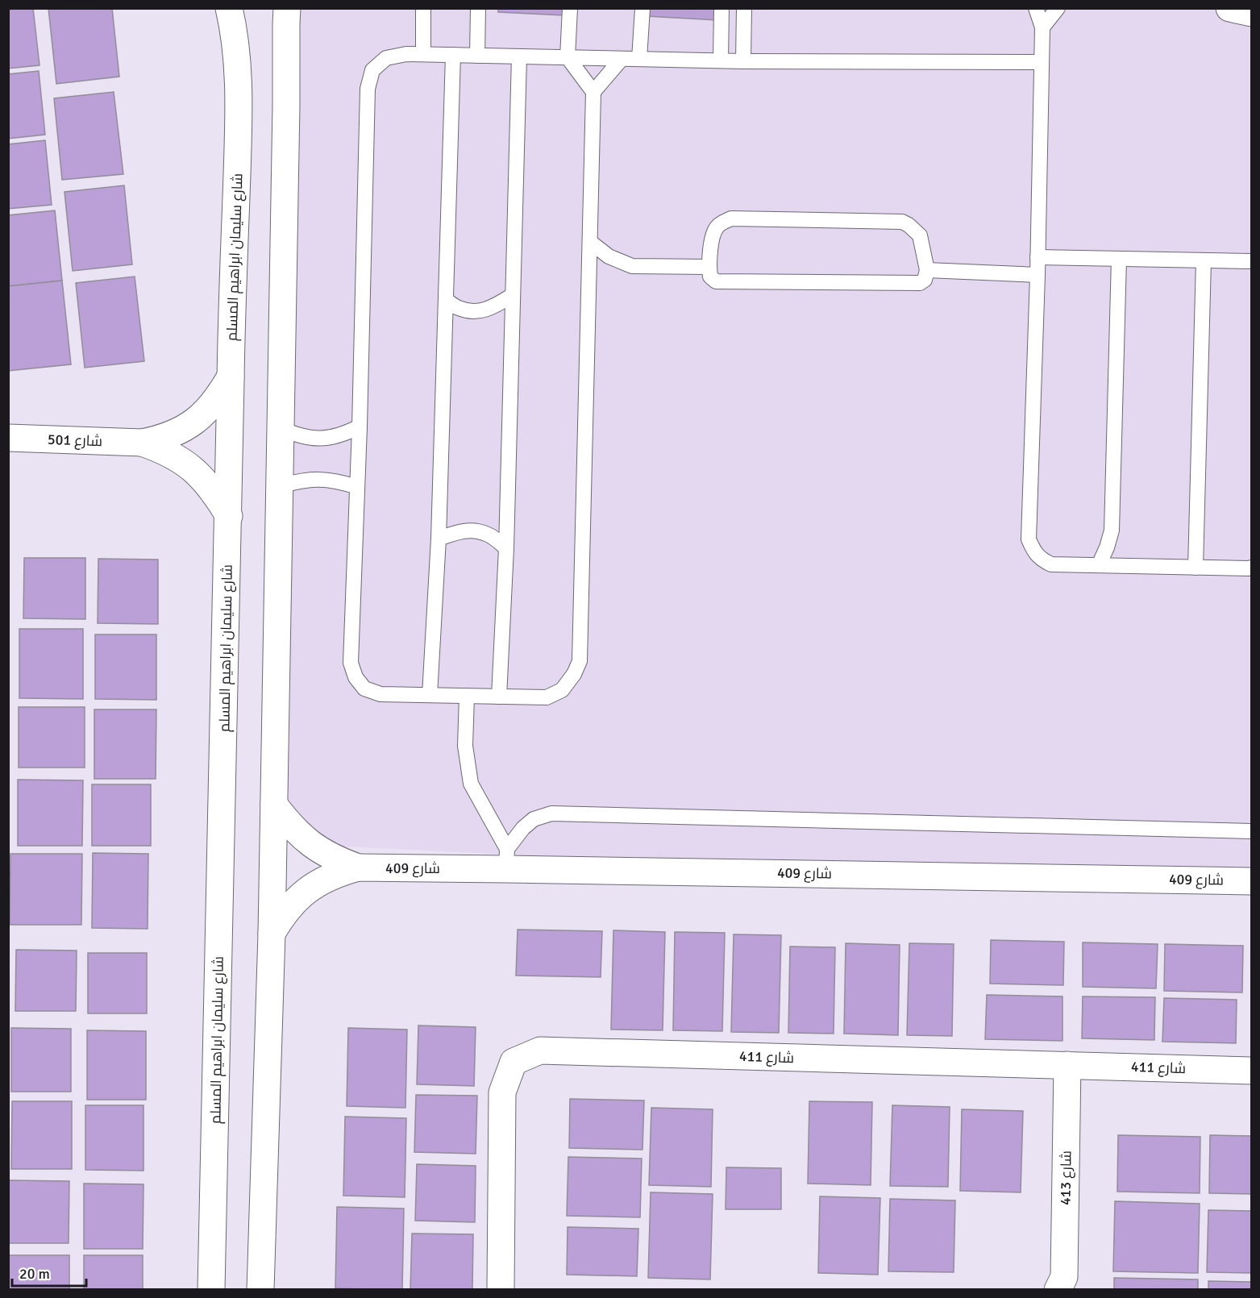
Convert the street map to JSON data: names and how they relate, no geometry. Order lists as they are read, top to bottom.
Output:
{
  "streets": {
    "street": [
      "شارع سليمان ابراهيم المسلم",
      "شارع 501",
      "شارع 409",
      "شارع 411",
      "شارع 413"
    ]
  },
  "crossings": [
    ["شارع سليمان ابراهيم المسلم", "شارع 501"],
    ["شارع 411", "شارع 413"]
  ],
  "scale_bar": "20 m"
}
